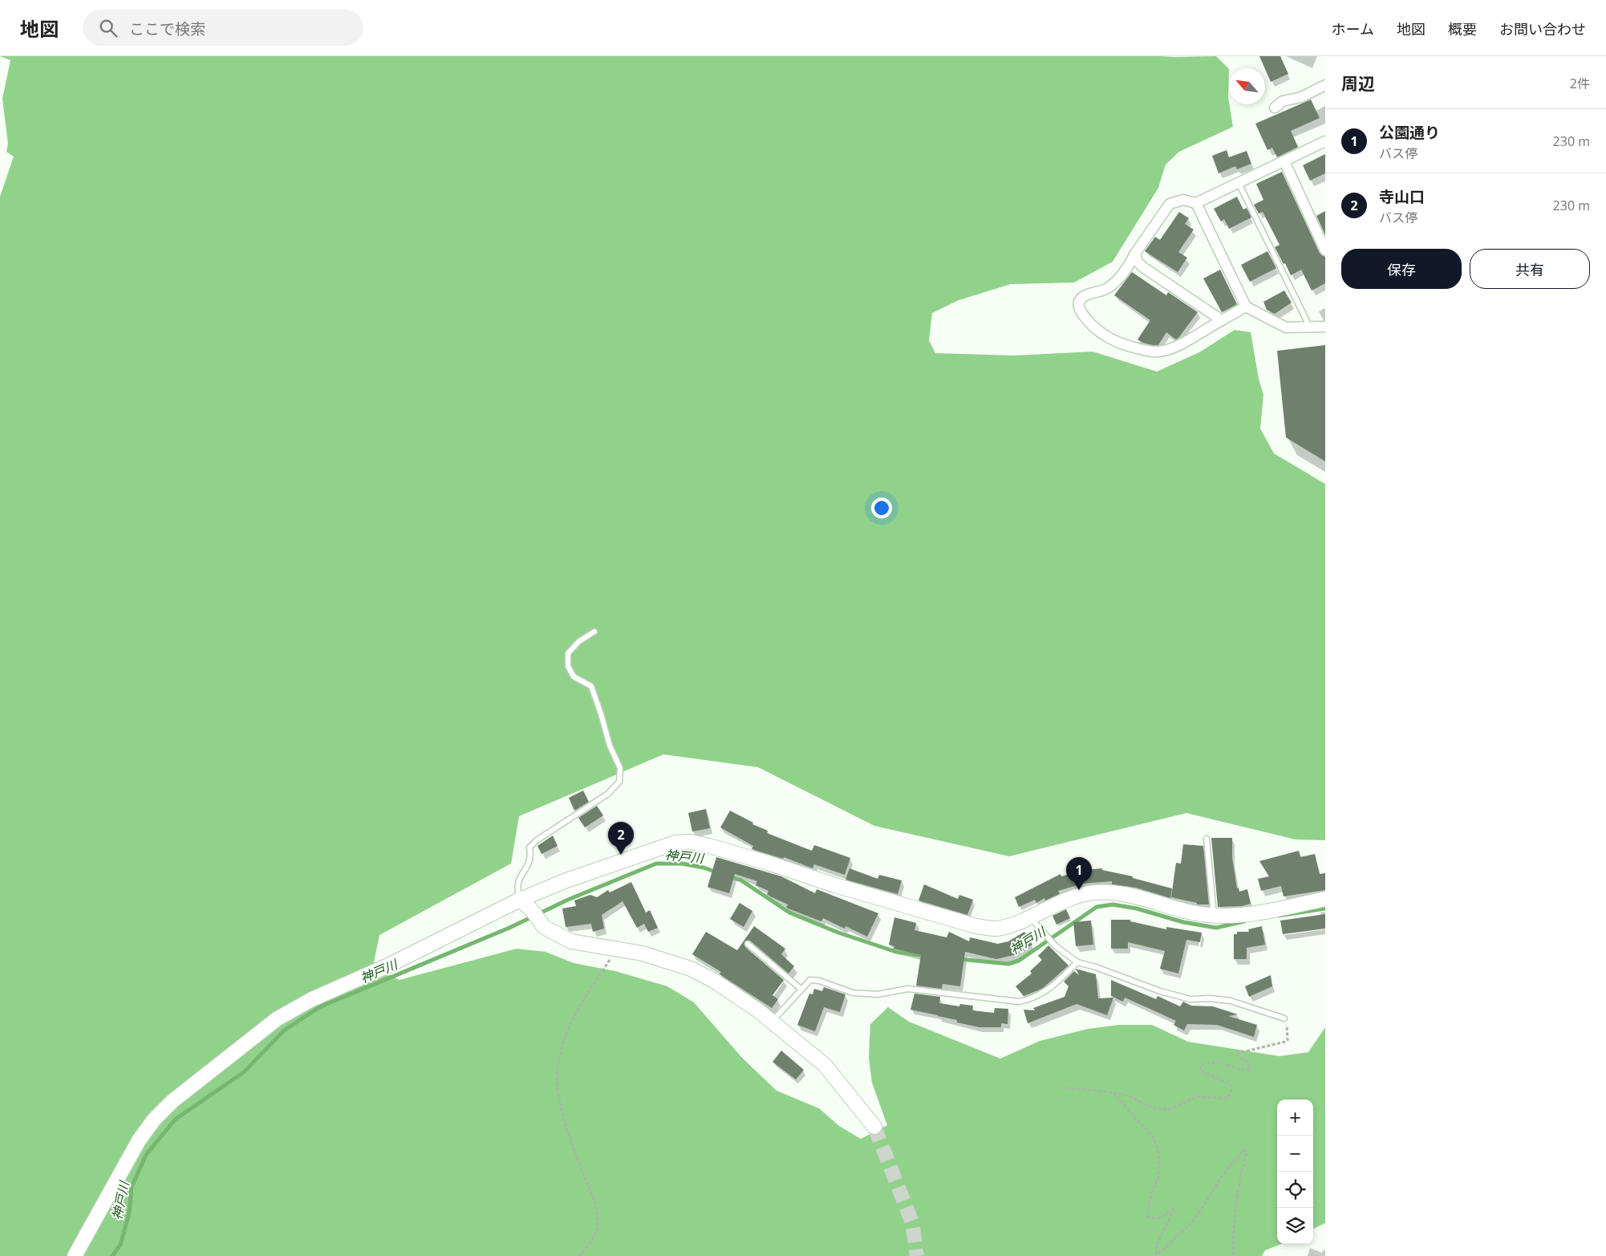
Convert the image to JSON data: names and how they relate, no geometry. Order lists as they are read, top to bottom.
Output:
{
  "water": ["神戸川"],
  "north": "top left",
  "page": {
    "header": "地図",
    "search": "ここで検索",
    "nav": [
      "ホーム",
      "地図",
      "概要",
      "お問い合わせ"
    ],
    "heading": ["周辺", "2件"],
    "list": [
      {
        "mark": "1",
        "name": "公園通り",
        "note": "バス停",
        "value": "230 m"
      },
      {
        "mark": "2",
        "name": "寺山口",
        "note": "バス停",
        "value": "230 m"
      }
    ],
    "buttons": ["保存", "共有"],
    "pins": ["2", "1"],
    "map_buttons": ["+", "−"]
  }
}
